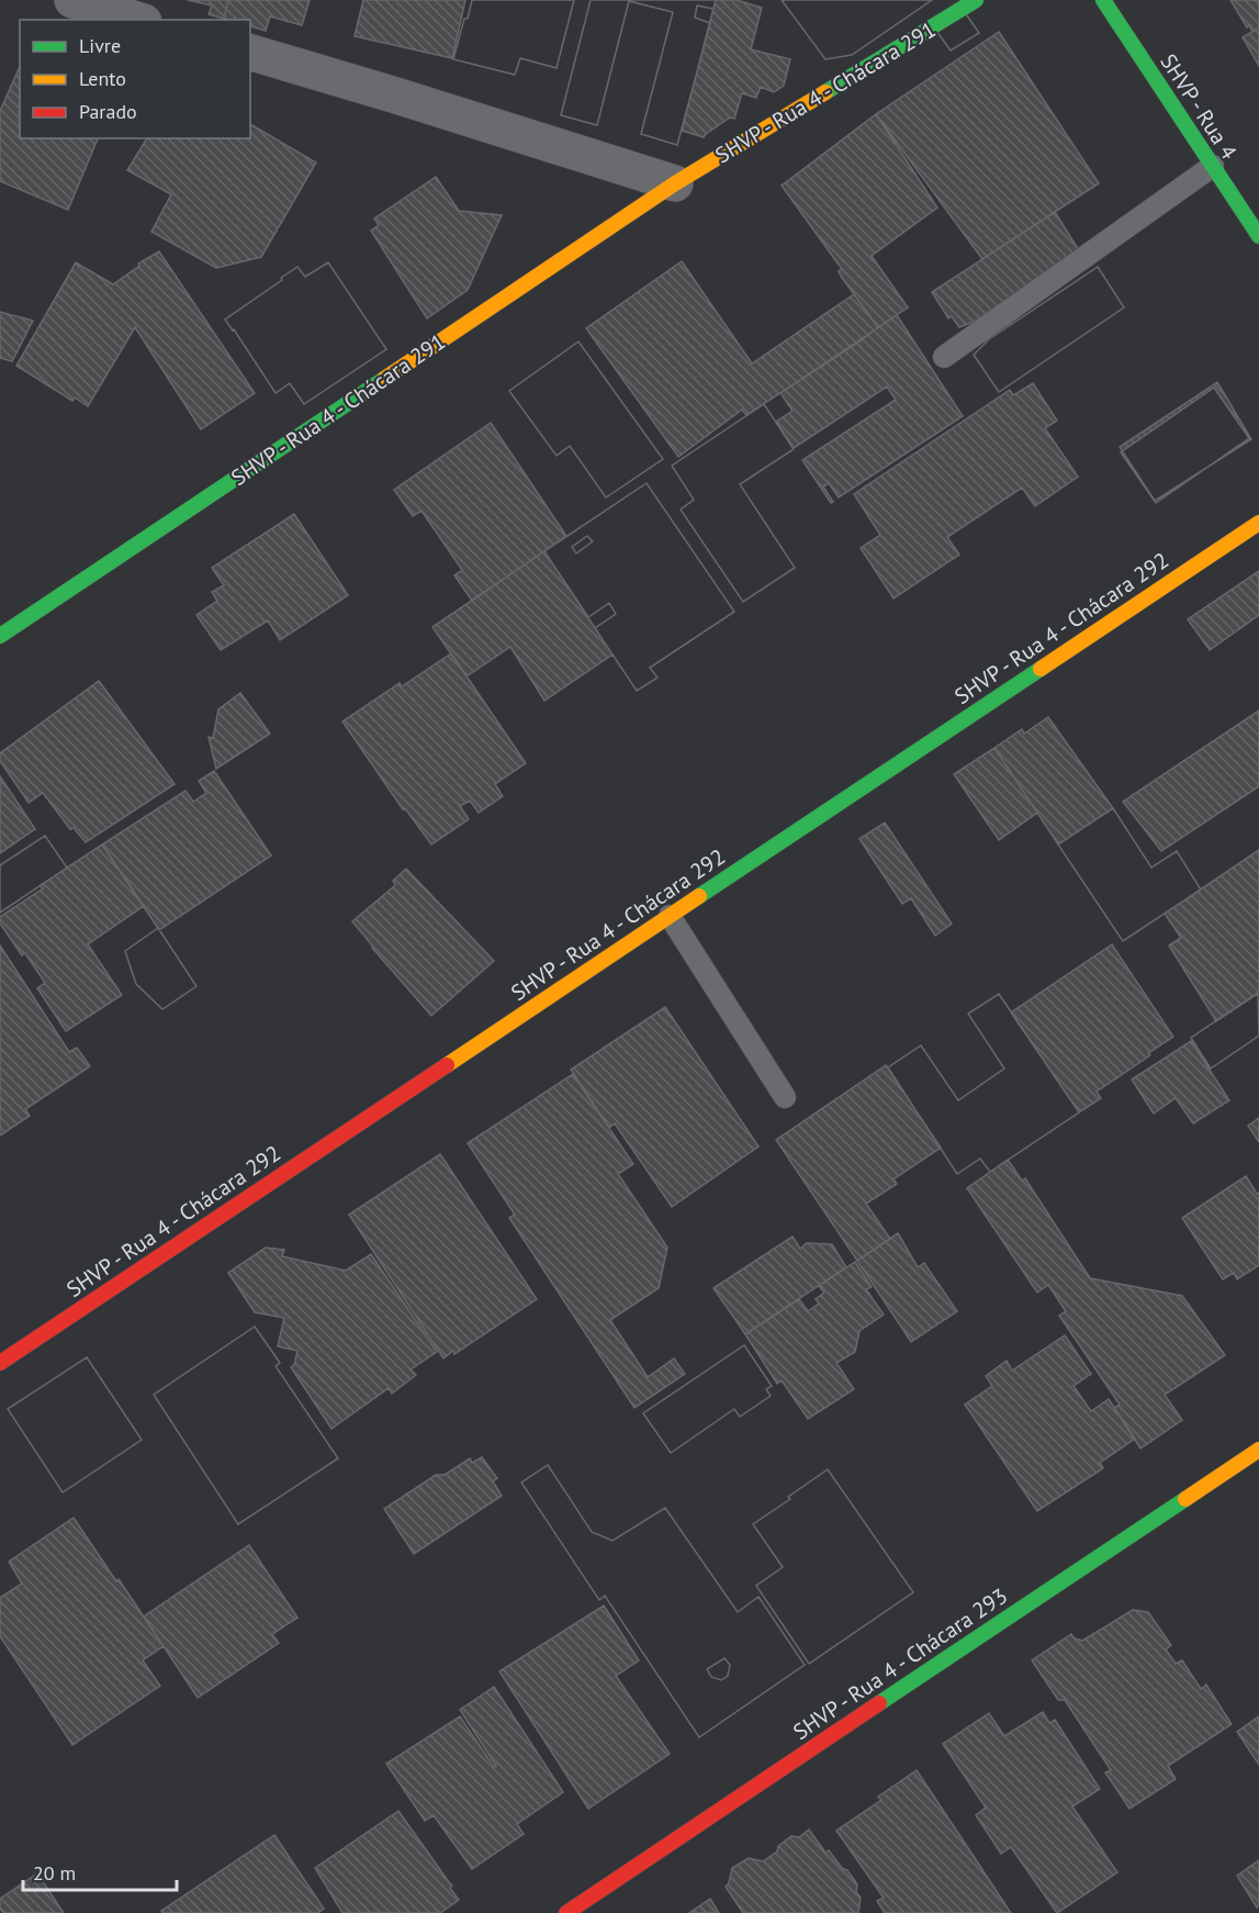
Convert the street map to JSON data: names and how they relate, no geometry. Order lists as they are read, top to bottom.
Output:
{
  "streets": {
    "street": [
      "SHVP - Rua 4 - Chácara 291",
      "SHVP - Rua 4",
      "SHVP - Rua 4 - Chácara 292",
      "SHVP - Rua 4 - Chácara 293"
    ]
  },
  "legend": ["Livre", "Lento", "Parado"],
  "scale_bar": "20 m"
}
